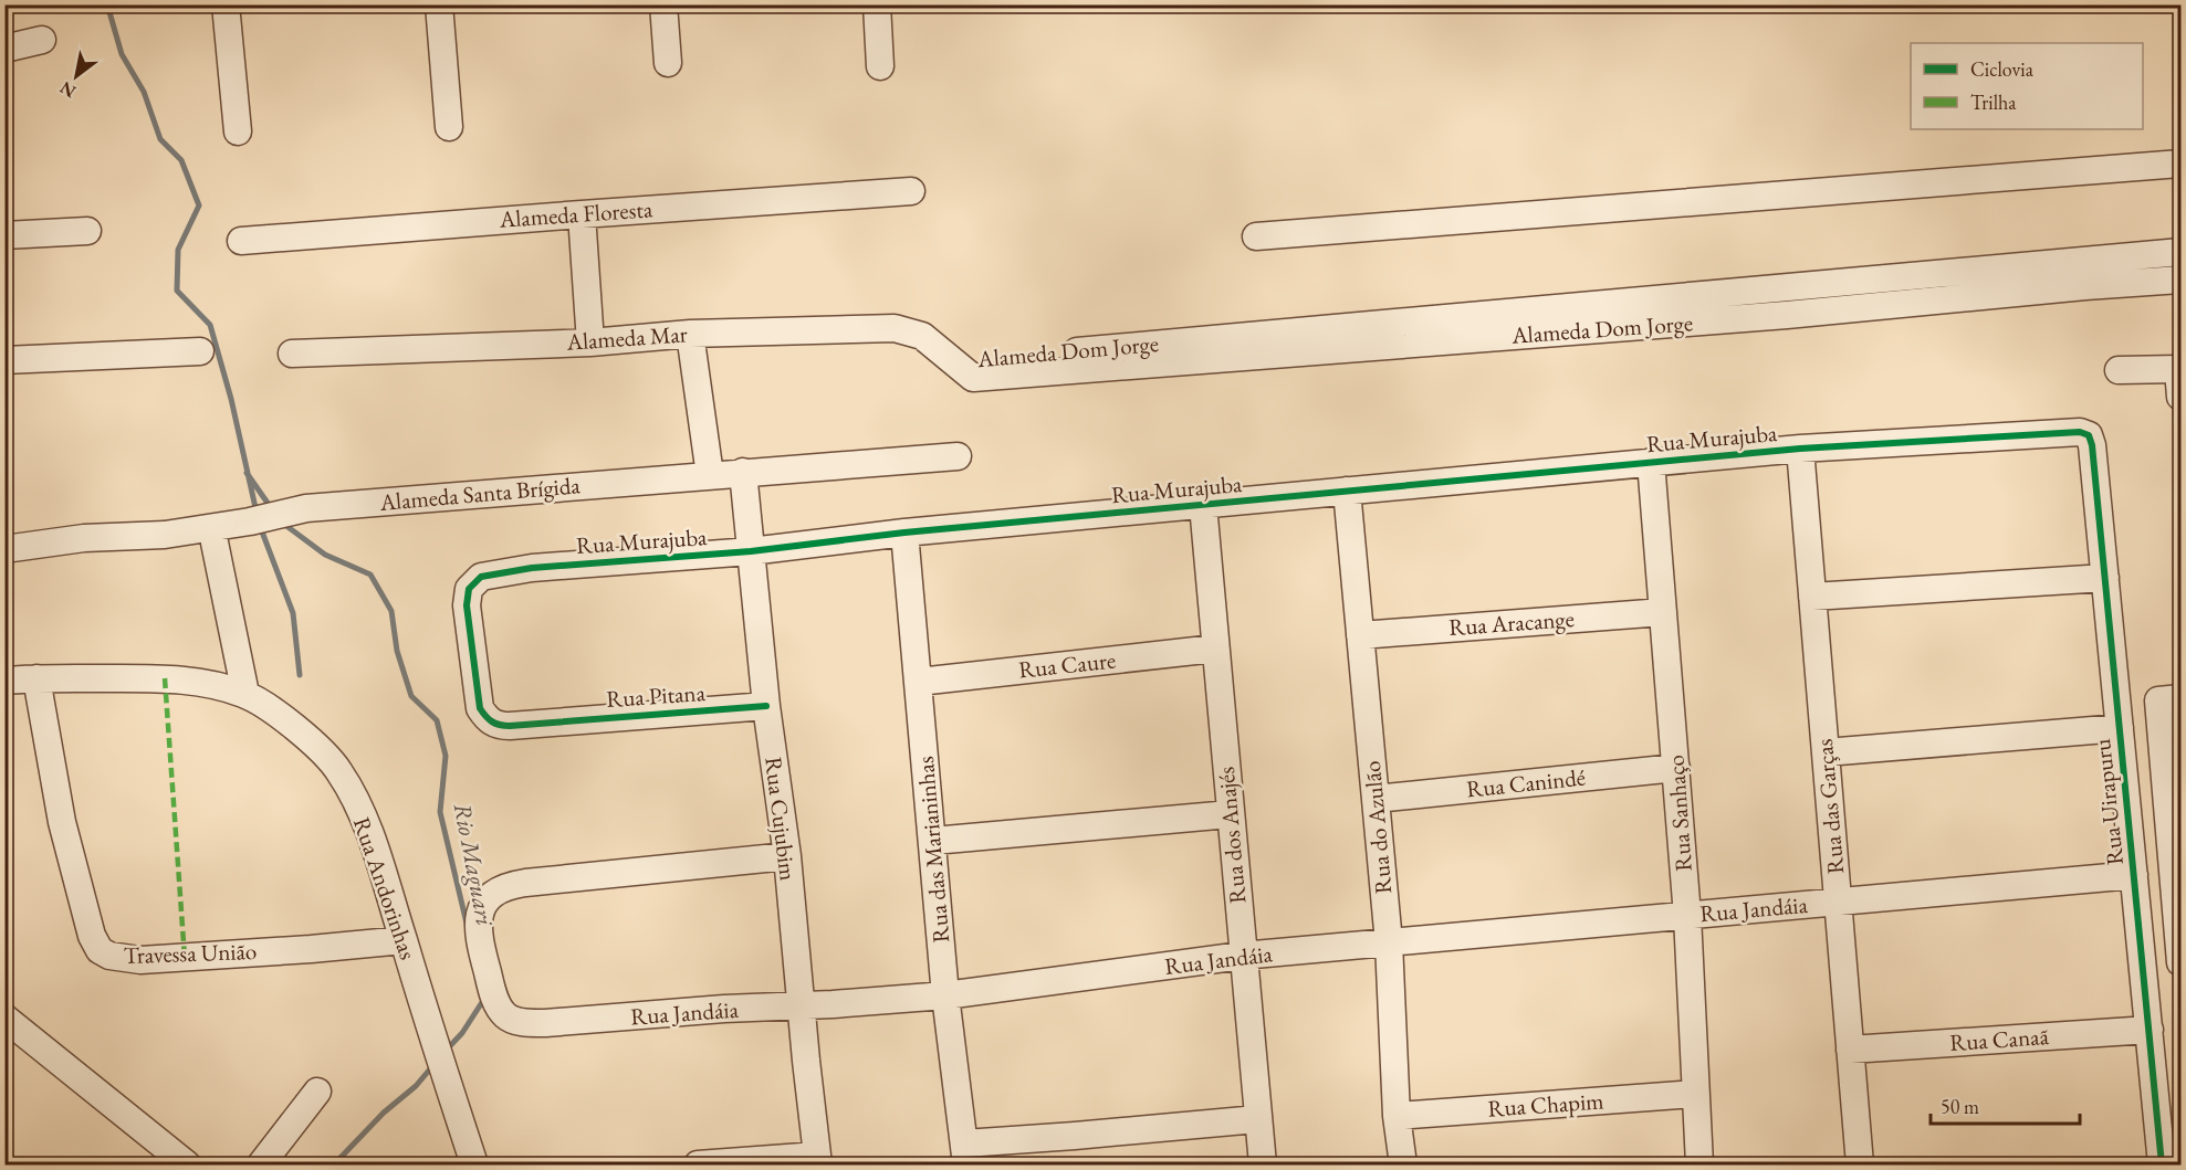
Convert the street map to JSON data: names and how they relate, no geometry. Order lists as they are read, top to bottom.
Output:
{
  "streets": {
    "street": [
      "Alameda Floresta",
      "Alameda Dom Jorge",
      "Alameda Mar",
      "Rua Murajuba",
      "Alameda Santa Brígida",
      "Rua Aracange",
      "Rua Caure",
      "Rua Pitana",
      "Rua Canindé",
      "Rua Uirapuru",
      "Rua das Garças",
      "Rua Sanhaço",
      "Rua Cujubim",
      "Rua do Azulão",
      "Rua dos Anajés",
      "Rua das Marianinhas",
      "Rua Andorinhas",
      "Rua Jandáia",
      "Travessa União",
      "Rua Canaã",
      "Rua Chapim"
    ]
  },
  "crossings": [
    ["Alameda Dom Jorge", "Alameda Mar"],
    ["Rua Murajuba", "Rua Pitana"],
    ["Rua Murajuba", "Rua Uirapuru"],
    ["Rua Murajuba", "Rua das Garças"],
    ["Rua Murajuba", "Rua Sanhaço"],
    ["Rua Murajuba", "Rua Cujubim"],
    ["Rua Murajuba", "Rua do Azulão"],
    ["Rua Murajuba", "Rua dos Anajés"],
    ["Rua Murajuba", "Rua das Marianinhas"],
    ["Alameda Santa Brígida", "Rua Cujubim"],
    ["Rua Aracange", "Rua Sanhaço"],
    ["Rua Aracange", "Rua do Azulão"],
    ["Rua Caure", "Rua dos Anajés"],
    ["Rua Caure", "Rua das Marianinhas"],
    ["Rua Pitana", "Rua Cujubim"],
    ["Rua Canindé", "Rua Sanhaço"],
    ["Rua Canindé", "Rua do Azulão"],
    ["Rua Uirapuru", "Rua Jandáia"],
    ["Rua Uirapuru", "Rua Canaã"],
    ["Rua das Garças", "Rua Jandáia"],
    ["Rua das Garças", "Rua Canaã"],
    ["Rua Sanhaço", "Rua Jandáia"],
    ["Rua Sanhaço", "Rua Chapim"],
    ["Rua Cujubim", "Rua Jandáia"],
    ["Rua do Azulão", "Rua Jandáia"],
    ["Rua do Azulão", "Rua Chapim"],
    ["Rua dos Anajés", "Rua Jandáia"],
    ["Rua das Marianinhas", "Rua Jandáia"],
    ["Rua Andorinhas", "Travessa União"]
  ],
  "water": ["Rio Maguari"],
  "legend": ["Ciclovia", "Trilha"],
  "scale_bar": "50 m",
  "north": "bottom left"
}
